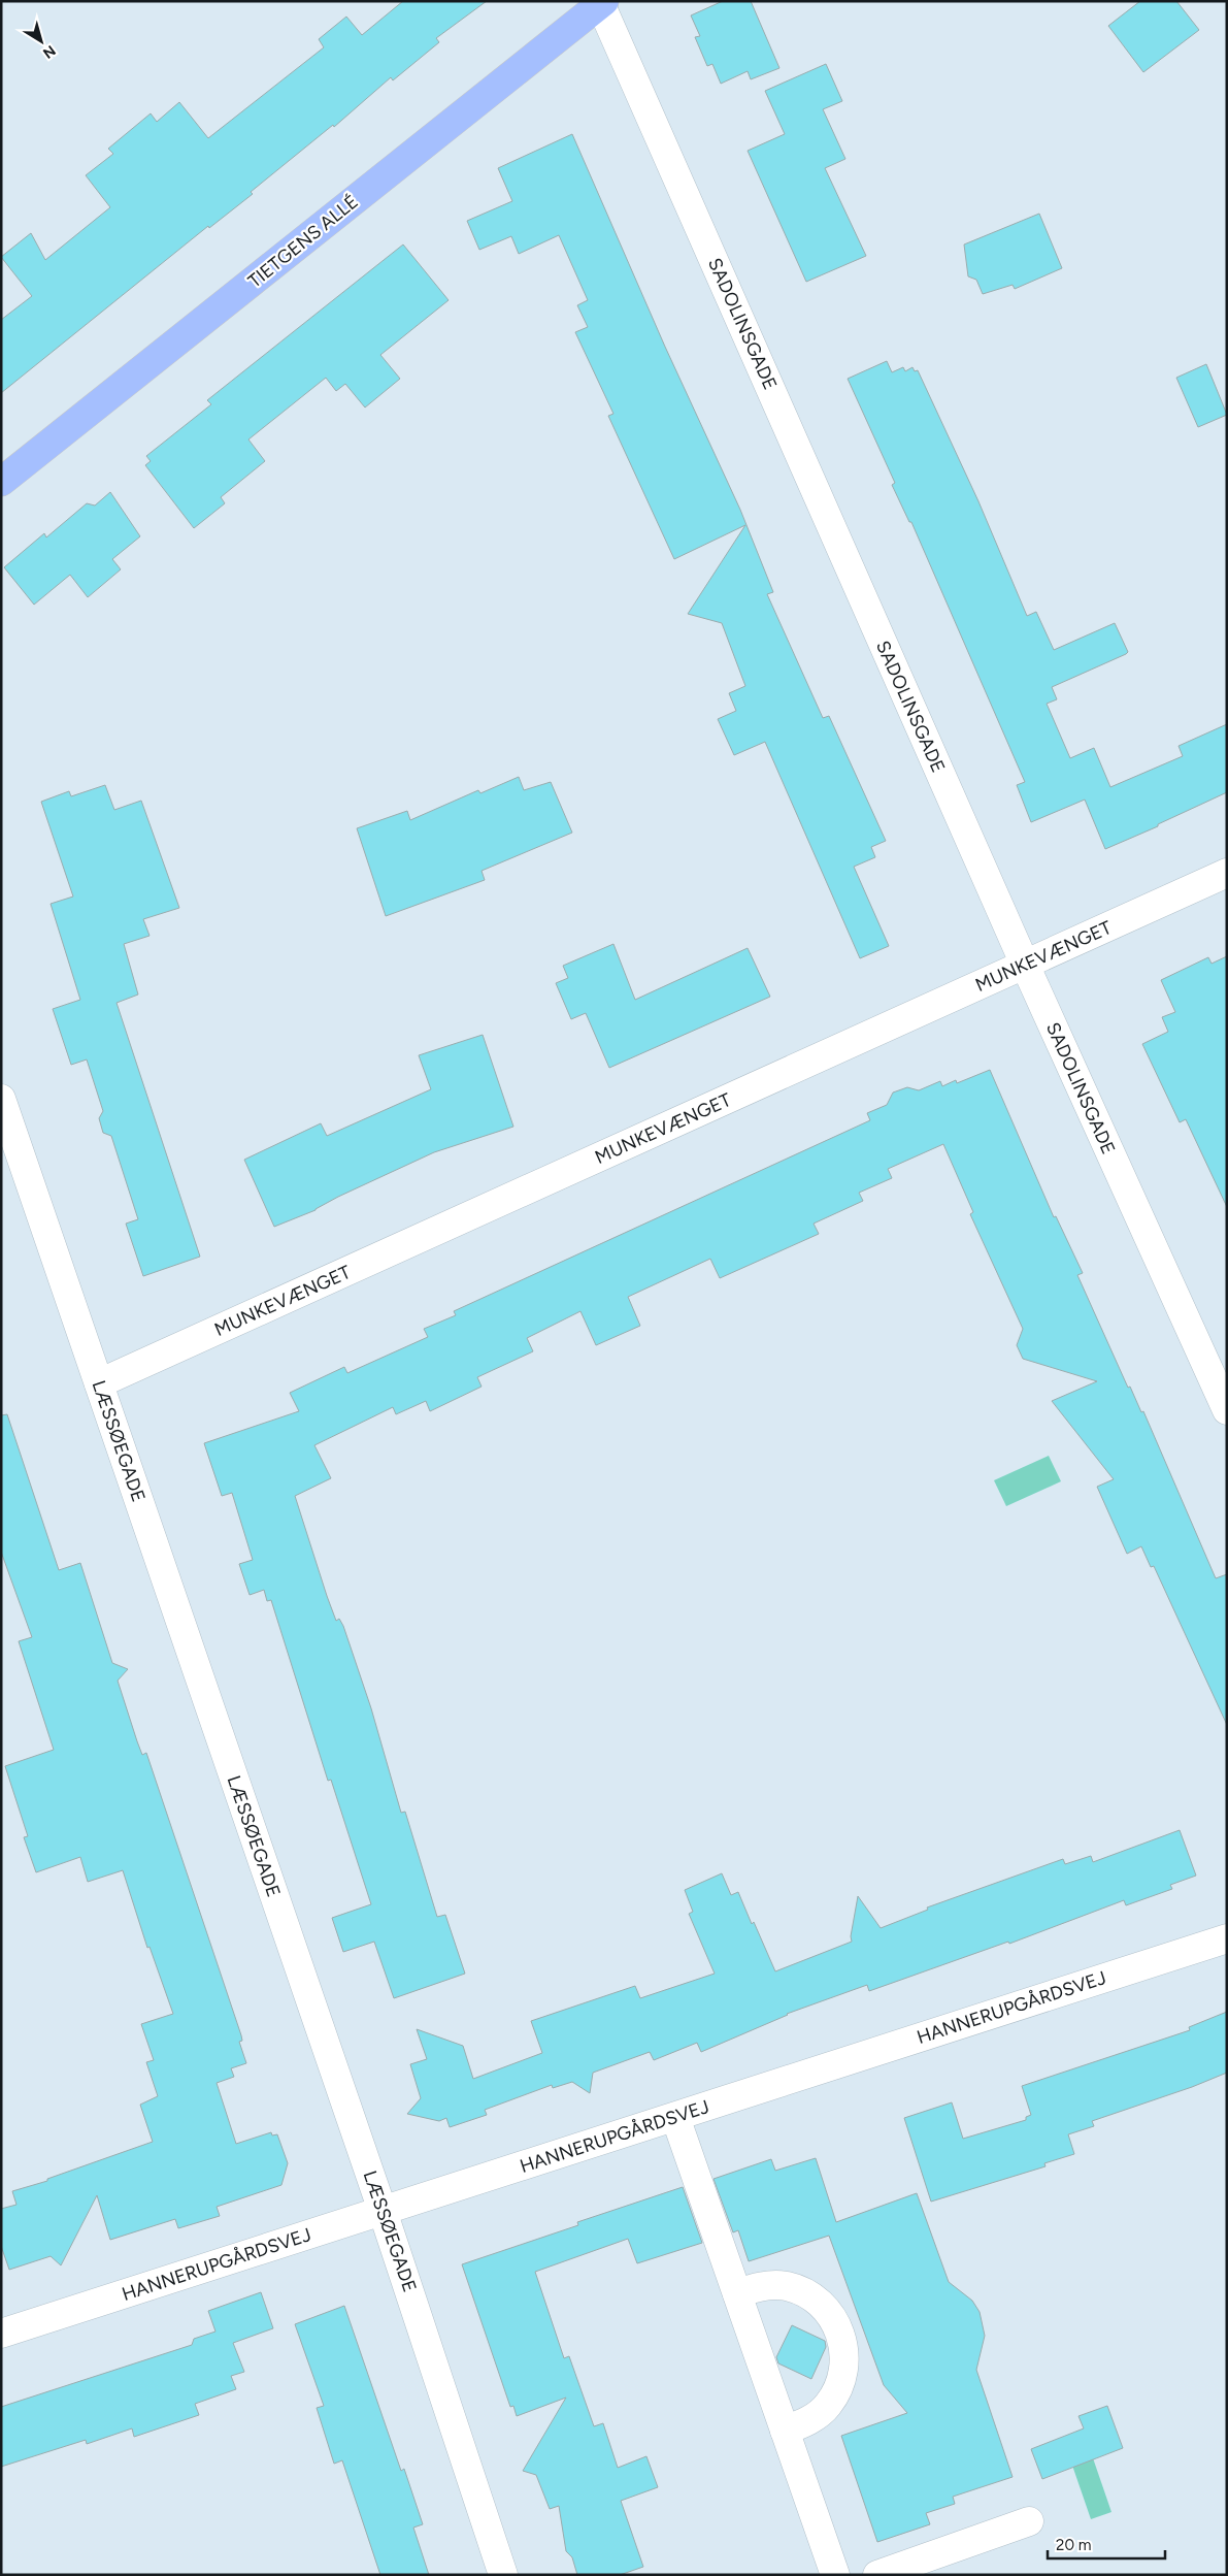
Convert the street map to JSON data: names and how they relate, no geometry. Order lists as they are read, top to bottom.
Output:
{
  "streets": {
    "main road": ["TIETGENS ALLÉ"],
    "street": [
      "SADOLINSGADE",
      "MUNKEVÆNGET",
      "LÆSSØEGADE",
      "HANNERUPGÅRDSVEJ"
    ]
  },
  "crossings": [
    ["TIETGENS ALLÉ", "SADOLINSGADE"],
    ["SADOLINSGADE", "MUNKEVÆNGET"],
    ["MUNKEVÆNGET", "LÆSSØEGADE"],
    ["LÆSSØEGADE", "HANNERUPGÅRDSVEJ"]
  ],
  "scale_bar": "20 m",
  "north": "bottom right"
}
